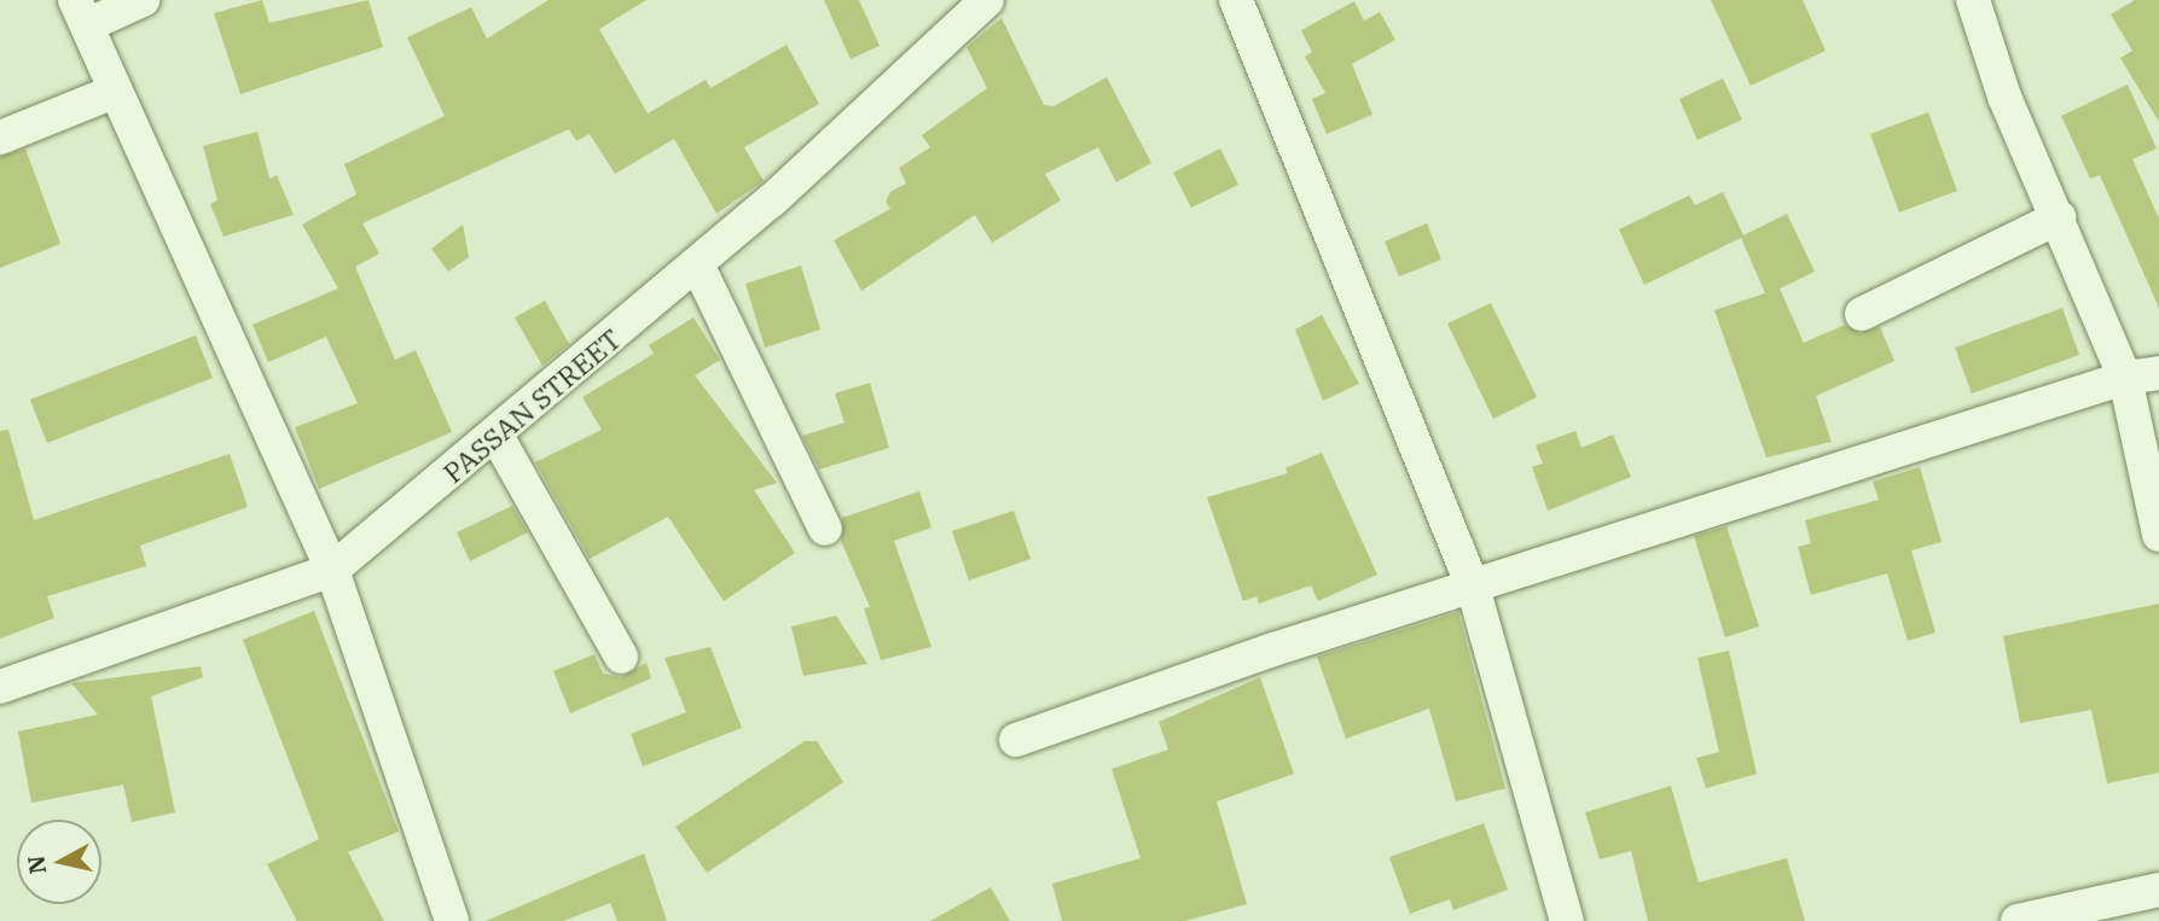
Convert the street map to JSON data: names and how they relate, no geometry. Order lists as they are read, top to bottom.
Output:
{
  "streets": {
    "street": ["PASSAN STREET"]
  },
  "north": "left"
}
